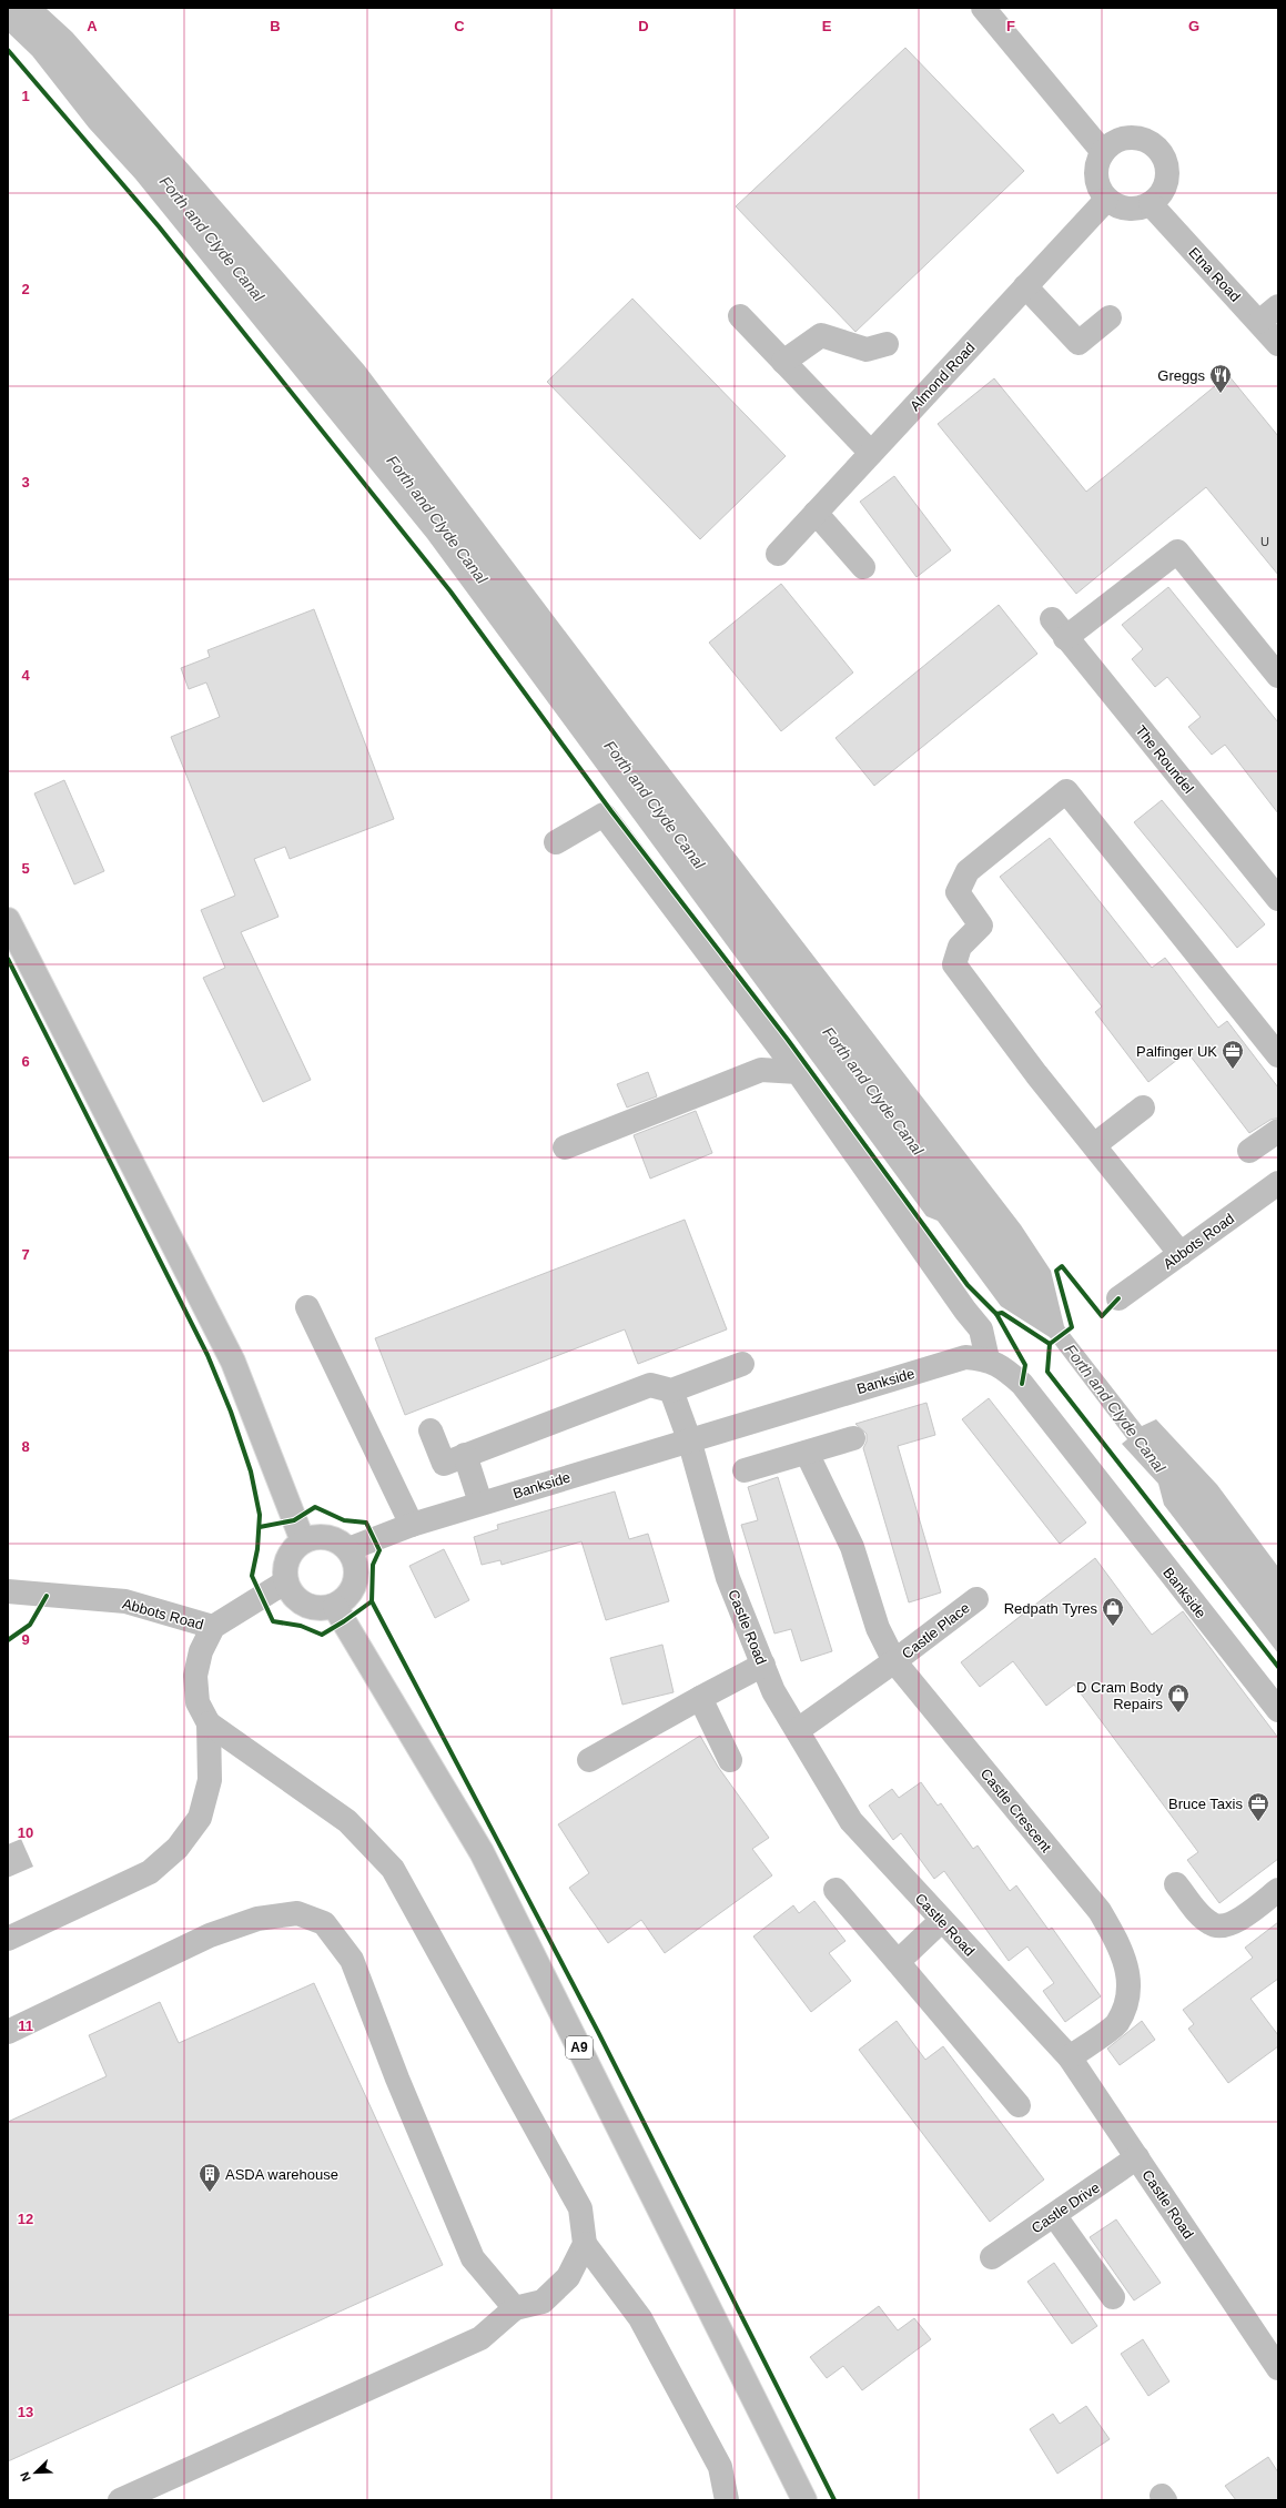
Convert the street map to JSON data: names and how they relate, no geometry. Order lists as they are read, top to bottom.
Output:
{
  "streets": {
    "street": [
      "Etna Road",
      "Almond Road",
      "The Roundel",
      "Abbots Road",
      "Bankside",
      "Castle Road",
      "Castle Place",
      "Castle Crescent",
      "A9",
      "Castle Drive"
    ]
  },
  "crossings": [
    ["Etna Road", "Almond Road"],
    ["Bankside", "Castle Road"],
    ["Bankside", "A9"],
    ["Castle Road", "Castle Crescent"],
    ["Castle Road", "Castle Drive"],
    ["Castle Place", "Castle Crescent"]
  ],
  "water": ["Forth and Clyde Canal"],
  "places": {
    "restaurant": ["Greggs"],
    "office": ["Palfinger UK", "Bruce Taxis"],
    "shop": ["Redpath Tyres", "D Cram Body Repairs"],
    "building": ["ASDA warehouse"]
  },
  "house_numbers": ["U"],
  "north": "bottom left",
  "grid": {
    "columns": [
      "A",
      "B",
      "C",
      "D",
      "E",
      "F",
      "G"
    ],
    "rows": [
      "1",
      "2",
      "3",
      "4",
      "5",
      "6",
      "7",
      "8",
      "9",
      "10",
      "11",
      "12",
      "13"
    ]
  }
}
